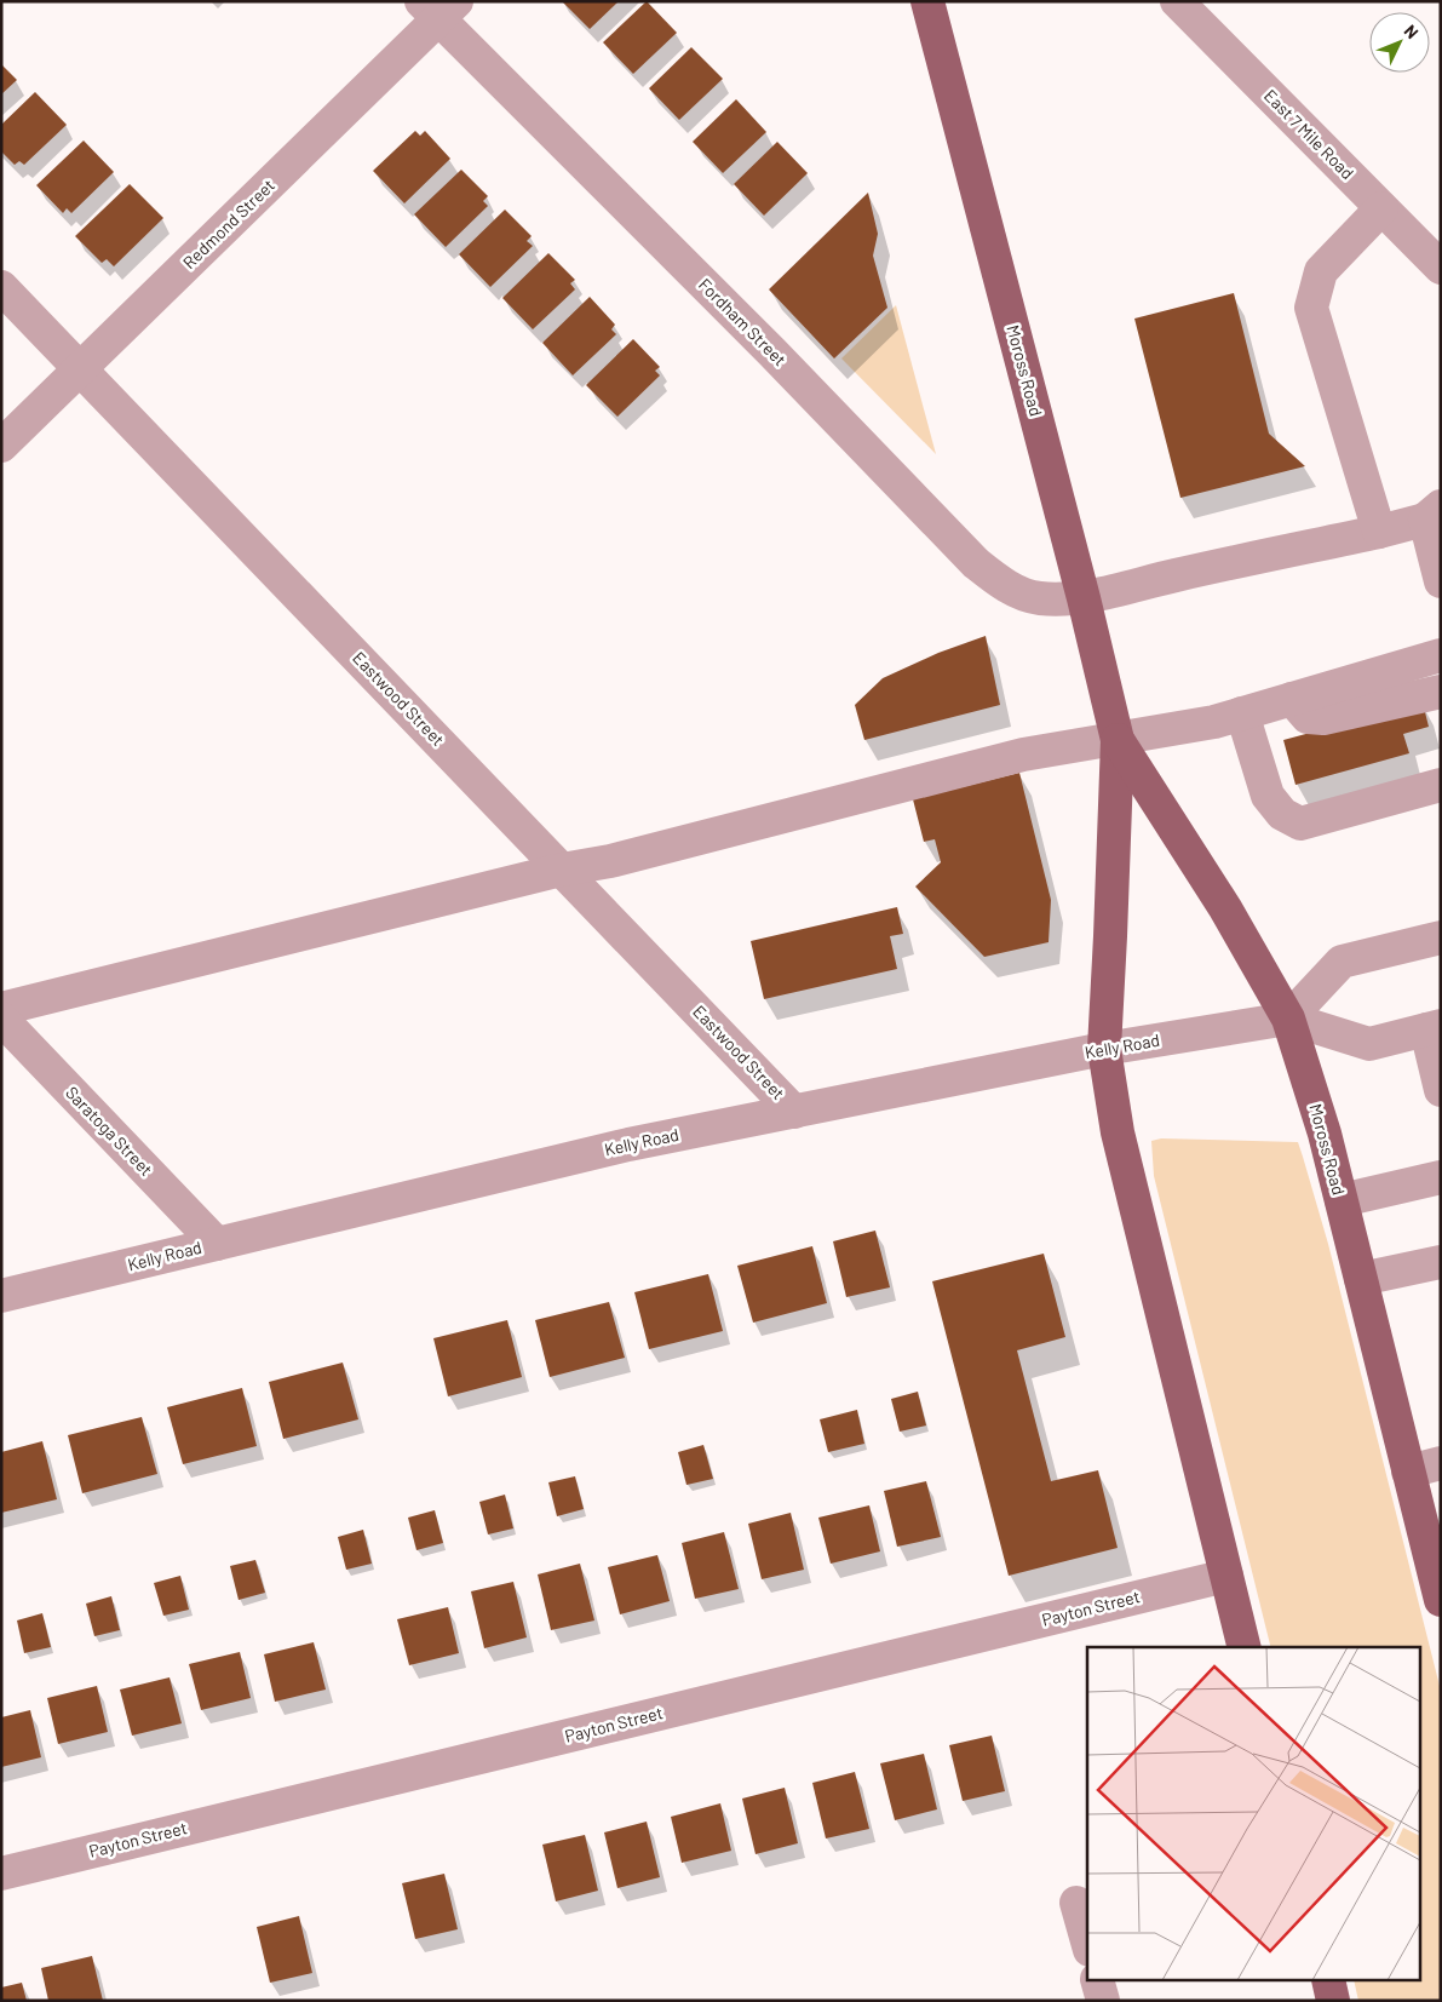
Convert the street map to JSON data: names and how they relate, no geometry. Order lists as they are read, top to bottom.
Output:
{
  "streets": {
    "main road": ["Moross Road"],
    "street": [
      "East 7 Mile Road",
      "Redmond Street",
      "Fordham Street",
      "Eastwood Street",
      "Kelly Road",
      "Saratoga Street",
      "Payton Street"
    ]
  },
  "crossings": [
    ["Redmond Street", "Fordham Street"],
    ["Redmond Street", "Eastwood Street"],
    ["Fordham Street", "Moross Road"],
    ["Moross Road", "Kelly Road"],
    ["Moross Road", "Payton Street"],
    ["Eastwood Street", "Kelly Road"],
    ["Kelly Road", "Saratoga Street"]
  ],
  "north": "top right"
}
